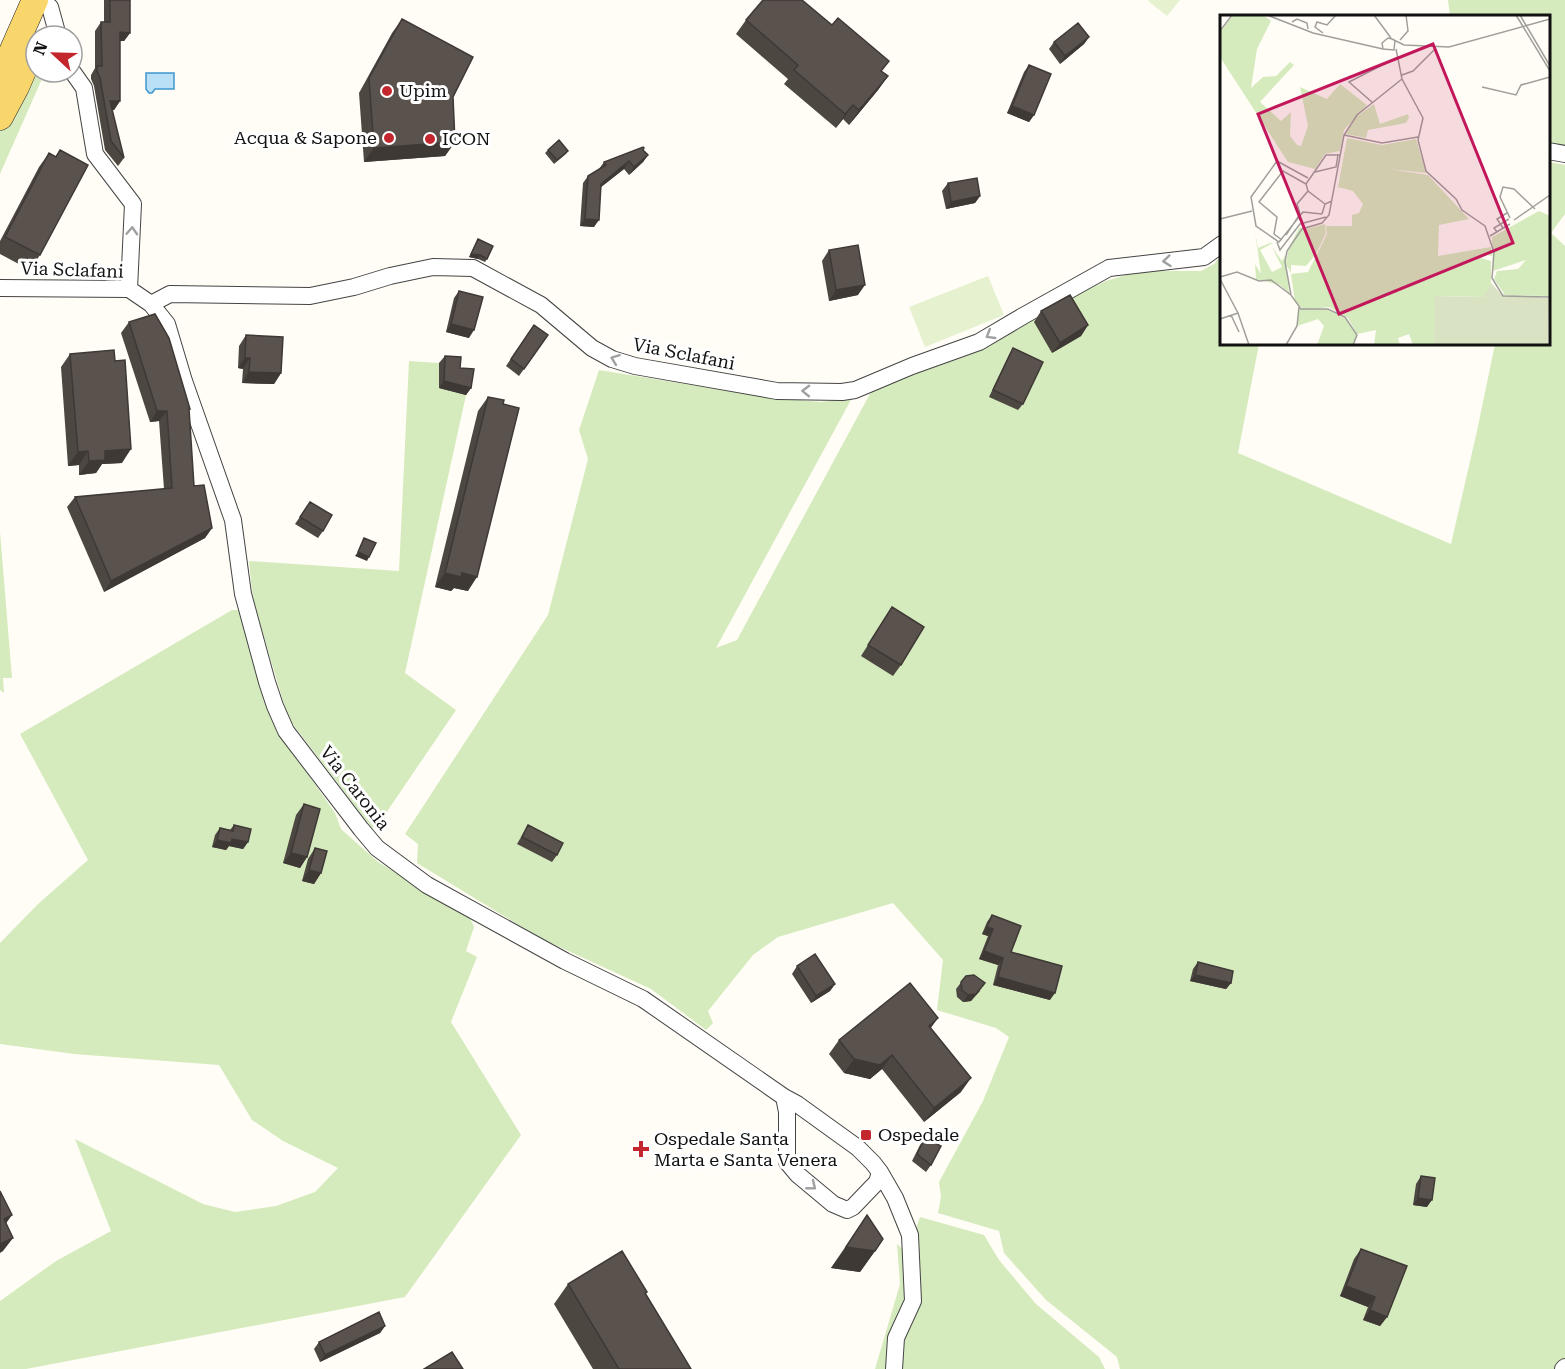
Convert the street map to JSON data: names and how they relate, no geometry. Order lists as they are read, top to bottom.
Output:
{
  "streets": {
    "street": ["Via Sclafani", "Via Caronia"]
  },
  "crossings": [
    ["Via Sclafani", "Via Caronia"]
  ],
  "one_way": ["Via Sclafani"],
  "places": {
    "other": ["Upim", "Acqua & Sapone", "ICON"],
    "transit": ["Ospedale"],
    "health": ["Ospedale Santa Marta e Santa Venera"]
  },
  "north": "left"
}
